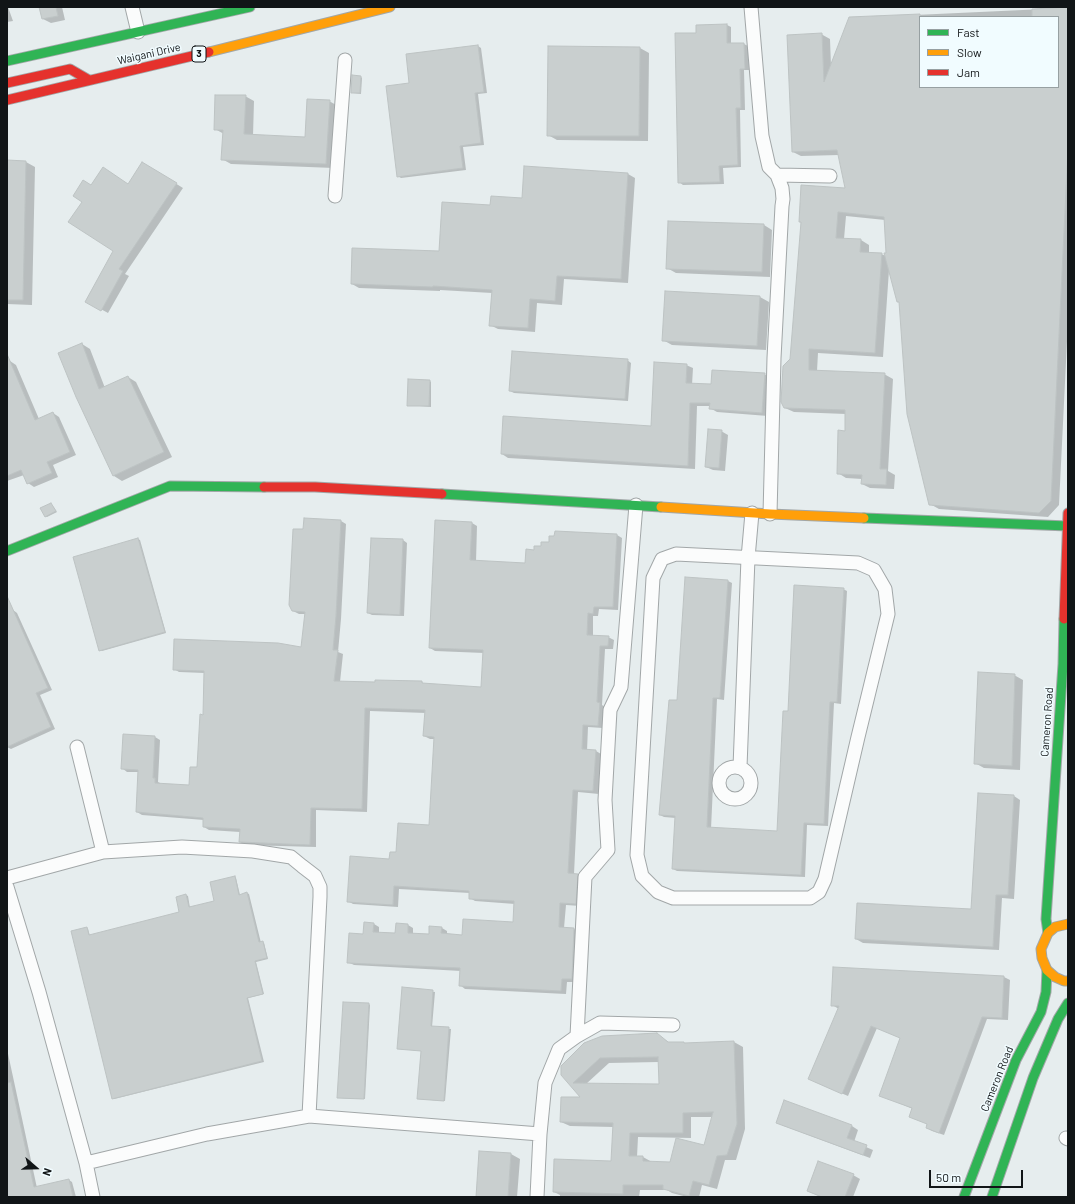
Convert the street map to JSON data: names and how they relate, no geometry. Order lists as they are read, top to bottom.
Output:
{
  "streets": {
    "main road": ["Waigani Drive", "3", "Cameron Road"]
  },
  "legend": ["Fast", "Slow", "Jam"],
  "scale_bar": "50 m",
  "north": "right"
}
